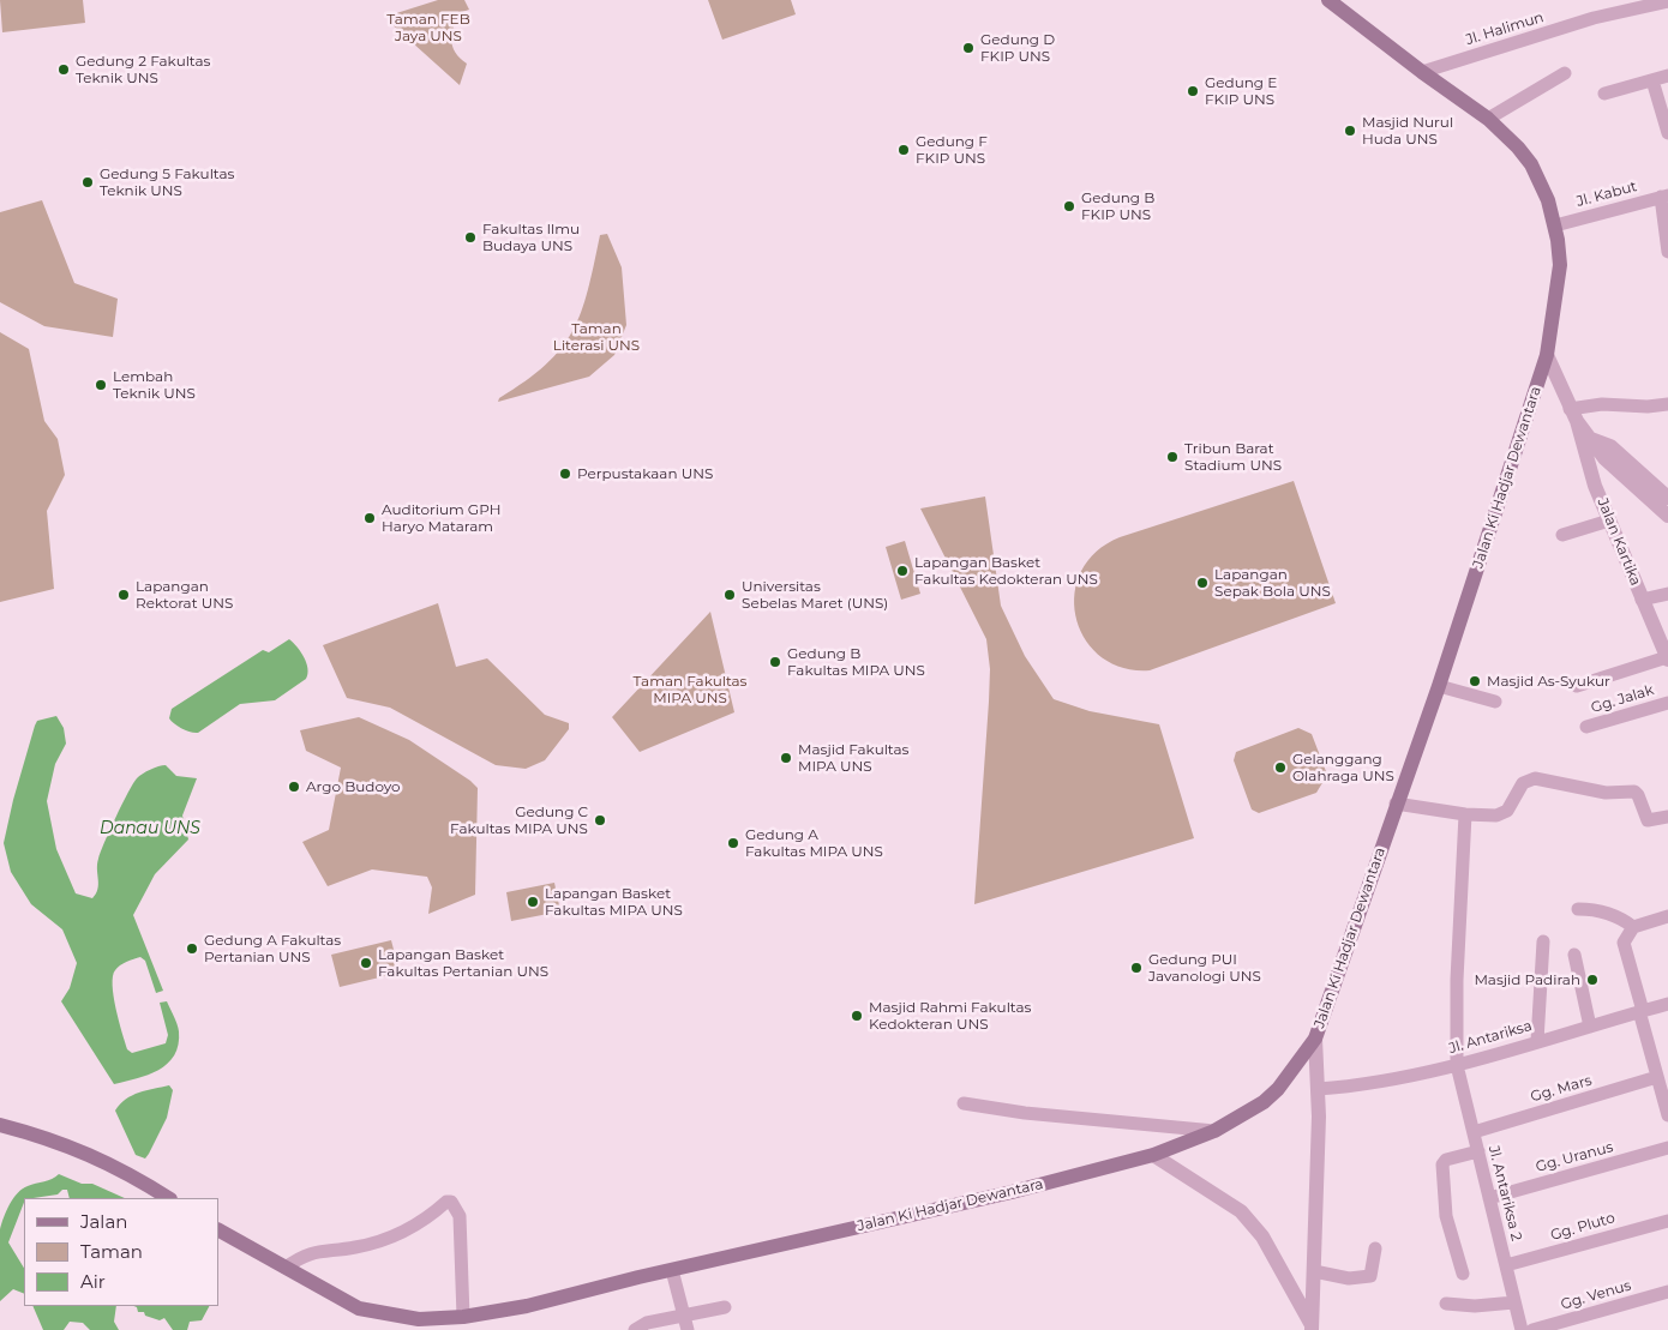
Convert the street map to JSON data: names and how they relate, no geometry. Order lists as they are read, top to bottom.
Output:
{
  "streets": {
    "main road": ["Jalan Ki Hadjar Dewantara"],
    "street": [
      "Jl. Halimun",
      "Jl. Kabut",
      "Jalan Kartika",
      "Gg. Jalak",
      "Jl. Antariksa",
      "Gg. Mars",
      "Gg. Uranus",
      "Jl. Antariksa 2",
      "Gg. Pluto",
      "Gg. Venus"
    ]
  },
  "crossings": [
    ["Jl. Halimun", "Jalan Ki Hadjar Dewantara"],
    ["Jl. Kabut", "Jalan Ki Hadjar Dewantara"],
    ["Jl. Antariksa", "Jl. Antariksa 2"],
    ["Gg. Mars", "Jl. Antariksa 2"],
    ["Gg. Uranus", "Jl. Antariksa 2"],
    ["Jl. Antariksa 2", "Gg. Pluto"]
  ],
  "water": ["Danau UNS"],
  "parks": ["Taman FEB Jaya UNS", "Taman Literasi UNS", "Taman Fakultas MIPA UNS"],
  "places": [
    "Gedung D FKIP UNS",
    "Gedung 2 Fakultas Teknik UNS",
    "Gedung E FKIP UNS",
    "Masjid Nurul Huda UNS",
    "Gedung F FKIP UNS",
    "Gedung 5 Fakultas Teknik UNS",
    "Gedung B FKIP UNS",
    "Fakultas Ilmu Budaya UNS",
    "Lembah Teknik UNS",
    "Tribun Barat Stadium UNS",
    "Perpustakaan UNS",
    "Auditorium GPH Haryo Mataram",
    "Lapangan Basket Fakultas Kedokteran UNS",
    "Lapangan Sepak Bola UNS",
    "Lapangan Rektorat UNS",
    "Universitas Sebelas Maret (UNS)",
    "Gedung B Fakultas MIPA UNS",
    "Masjid As-Syukur",
    "Masjid Fakultas MIPA UNS",
    "Gelanggang Olahraga UNS",
    "Argo Budoyo",
    "Gedung C Fakultas MIPA UNS",
    "Gedung A Fakultas MIPA UNS",
    "Lapangan Basket Fakultas MIPA UNS",
    "Gedung A Fakultas Pertanian UNS",
    "Lapangan Basket Fakultas Pertanian UNS",
    "Gedung PUI Javanologi UNS",
    "Masjid Padirah",
    "Masjid Rahmi Fakultas Kedokteran UNS"
  ],
  "legend": ["Jalan", "Taman", "Air"]
}
